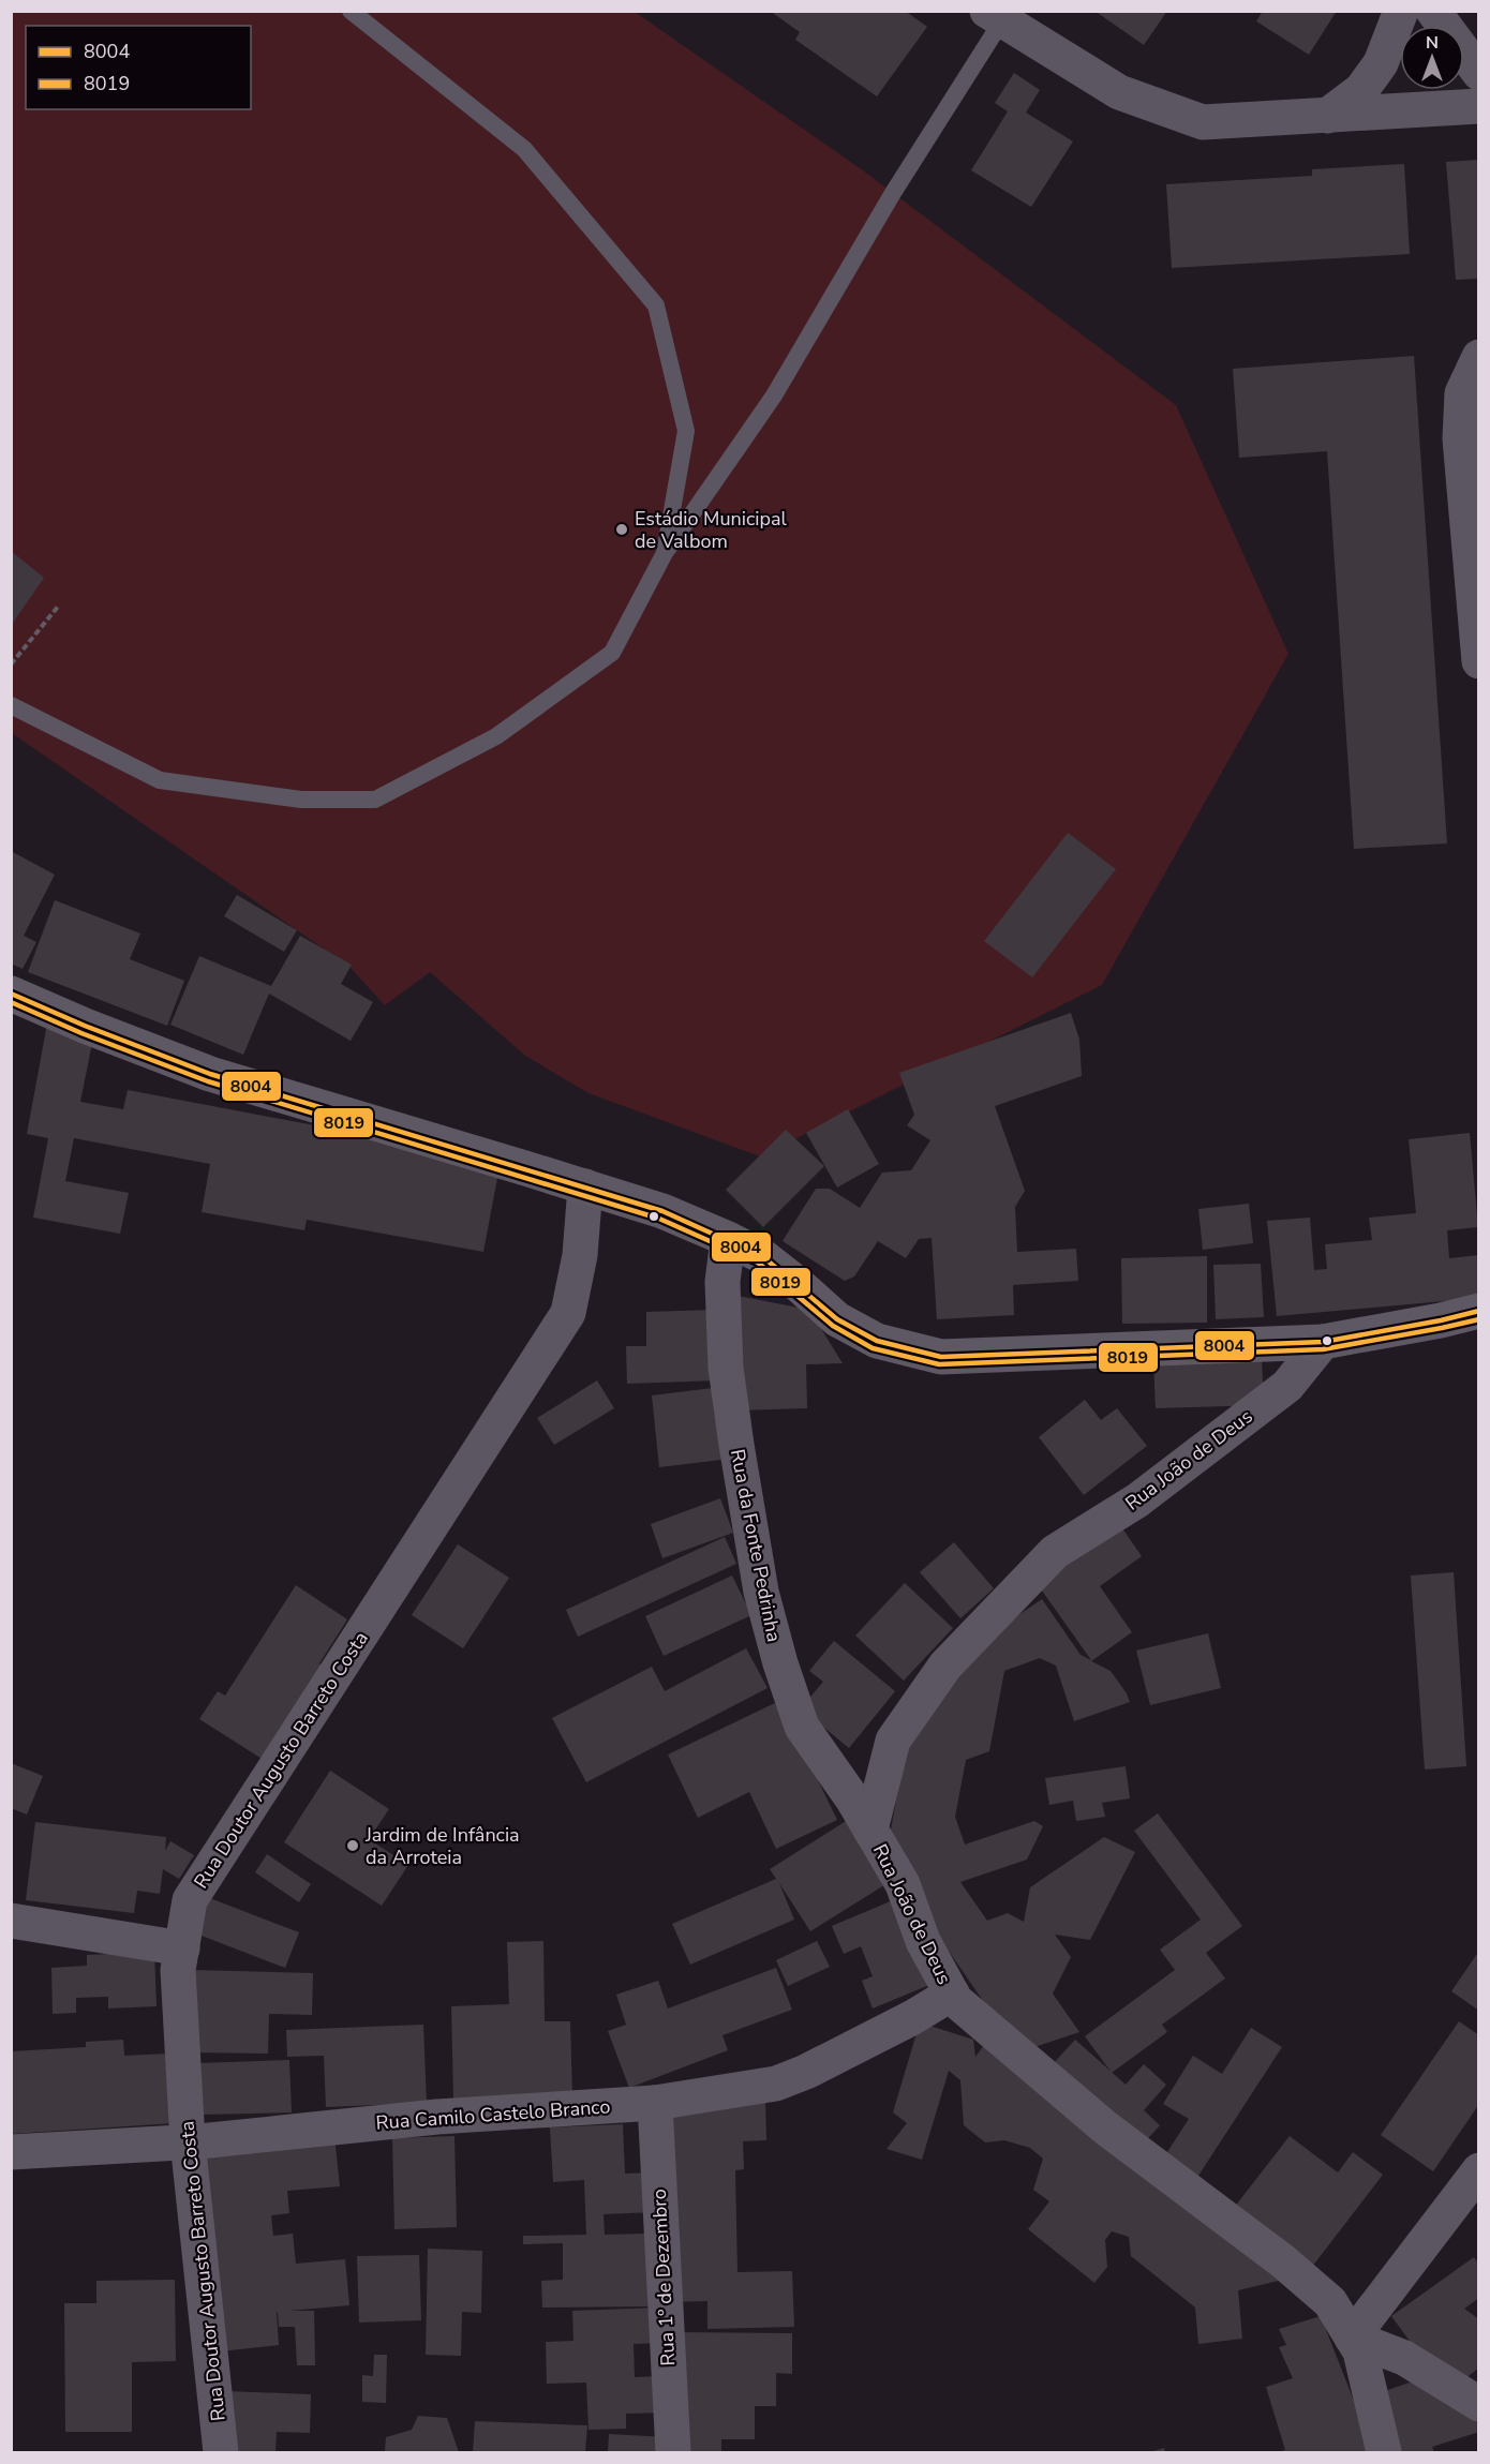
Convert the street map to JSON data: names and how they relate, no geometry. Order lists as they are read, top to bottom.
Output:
{
  "streets": {
    "street": [
      "Rua João de Deus",
      "Rua da Fonte Pedrinha",
      "Rua Doutor Augusto Barreto Costa",
      "Rua Camilo Castelo Branco",
      "Rua 1º de Dezembro"
    ]
  },
  "crossings": [
    ["Rua João de Deus", "Rua da Fonte Pedrinha"],
    ["Rua João de Deus", "Rua Camilo Castelo Branco"],
    ["Rua Doutor Augusto Barreto Costa", "Rua Camilo Castelo Branco"],
    ["Rua Camilo Castelo Branco", "Rua 1º de Dezembro"]
  ],
  "places": ["Estádio Municipal de Valbom", "Jardim de Infância da Arroteia"],
  "lines": ["transit line 8004", "transit line 8019"],
  "legend": ["8004", "8019"],
  "north": "top"
}
